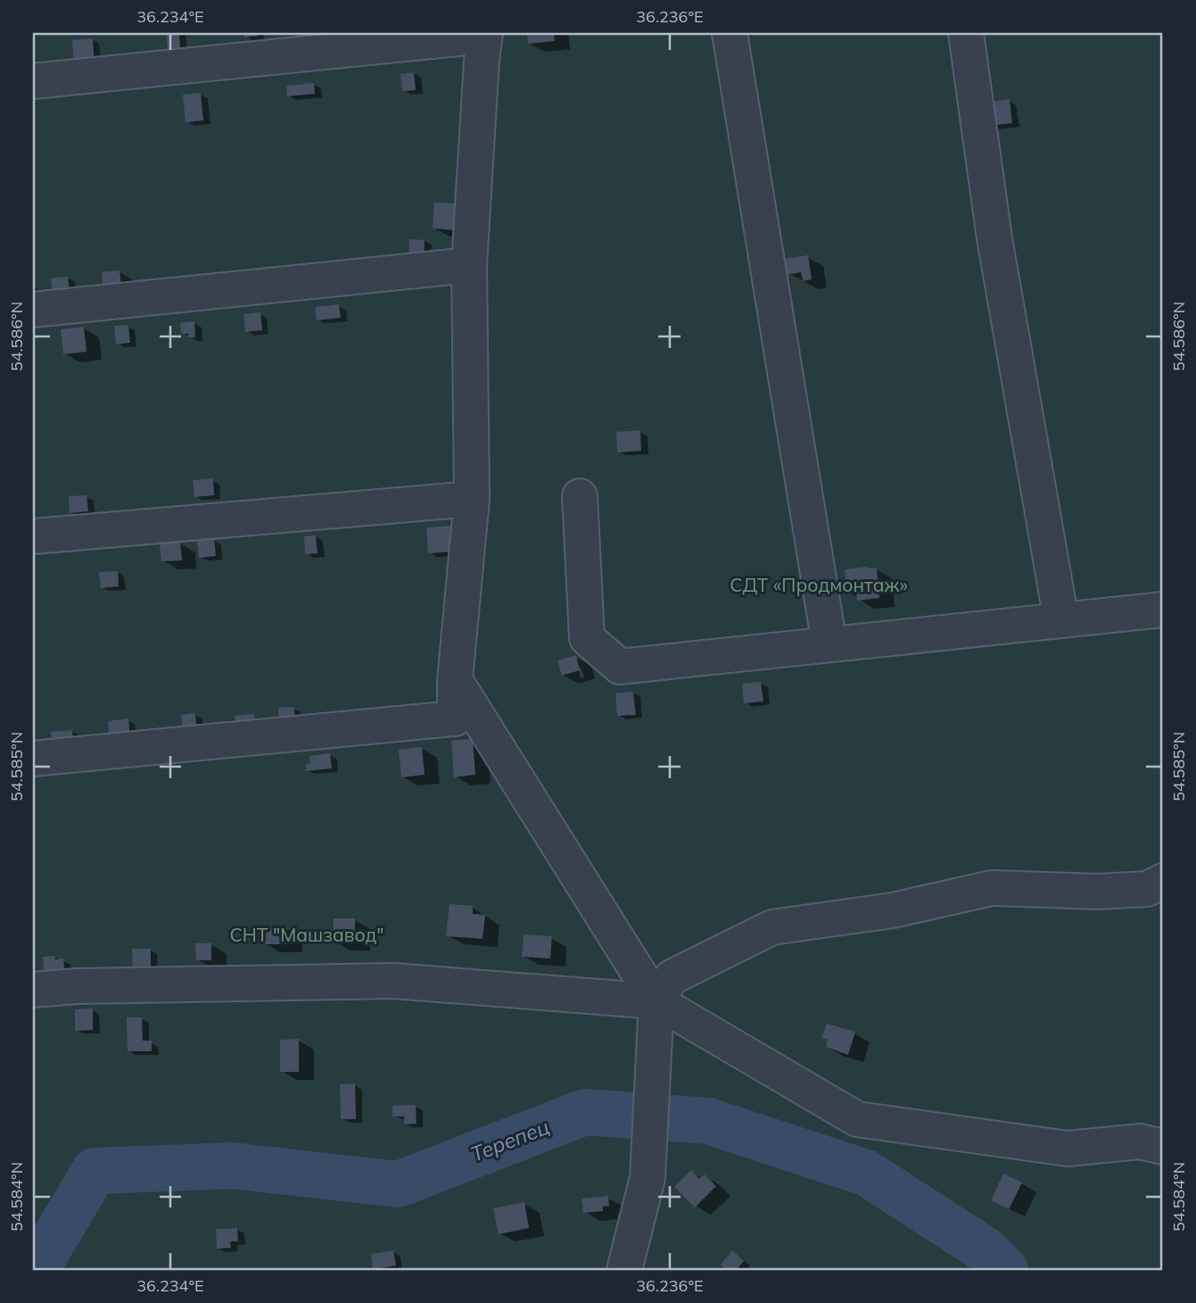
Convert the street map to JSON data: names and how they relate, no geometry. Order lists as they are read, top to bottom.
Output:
{
  "water": ["Терепец"],
  "parks": ["СДТ «Продмонтаж»", "СНТ \"Машзавод\""],
  "coordinates": [
    "36.234°E",
    "36.236°E",
    "54.586°N",
    "54.585°N",
    "54.584°N"
  ]
}
